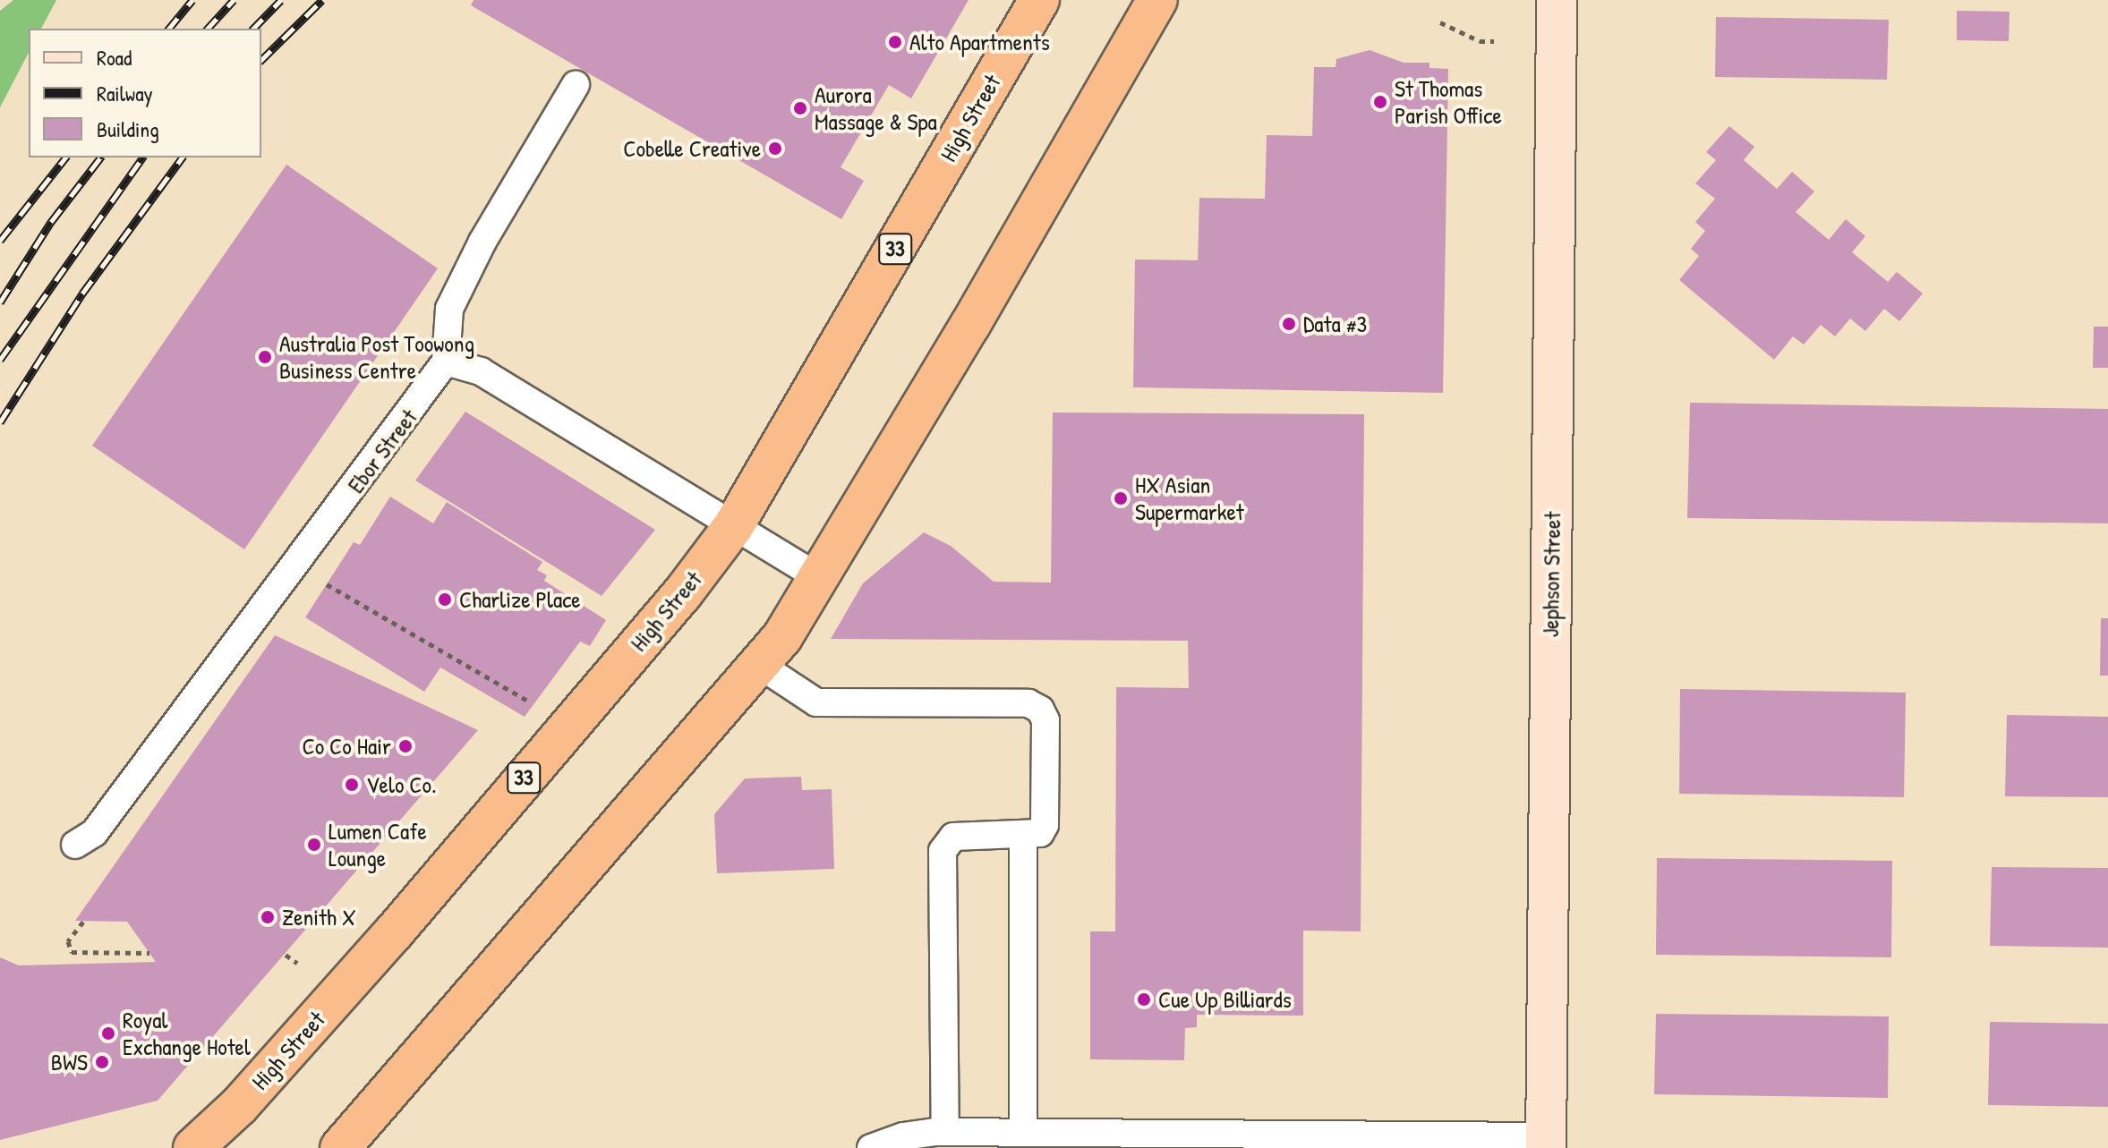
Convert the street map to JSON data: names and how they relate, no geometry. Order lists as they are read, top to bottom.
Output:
{
  "streets": {
    "highway": ["High Street", "33"],
    "main road": ["Jephson Street"],
    "lane": ["Ebor Street"]
  },
  "places": [
    "Alto Apartments",
    "St Thomas Parish Office",
    "Aurora Massage & Spa",
    "Cobelle Creative",
    "Data #3",
    "Australia Post Toowong Business Centre",
    "HX Asian Supermarket",
    "Charlize Place",
    "Co Co Hair",
    "Velo Co.",
    "Lumen Cafe Lounge",
    "Zenith X",
    "Cue Up Billiards",
    "Royal Exchange Hotel",
    "BWS"
  ],
  "legend": ["Road", "Railway", "Building"]
}
